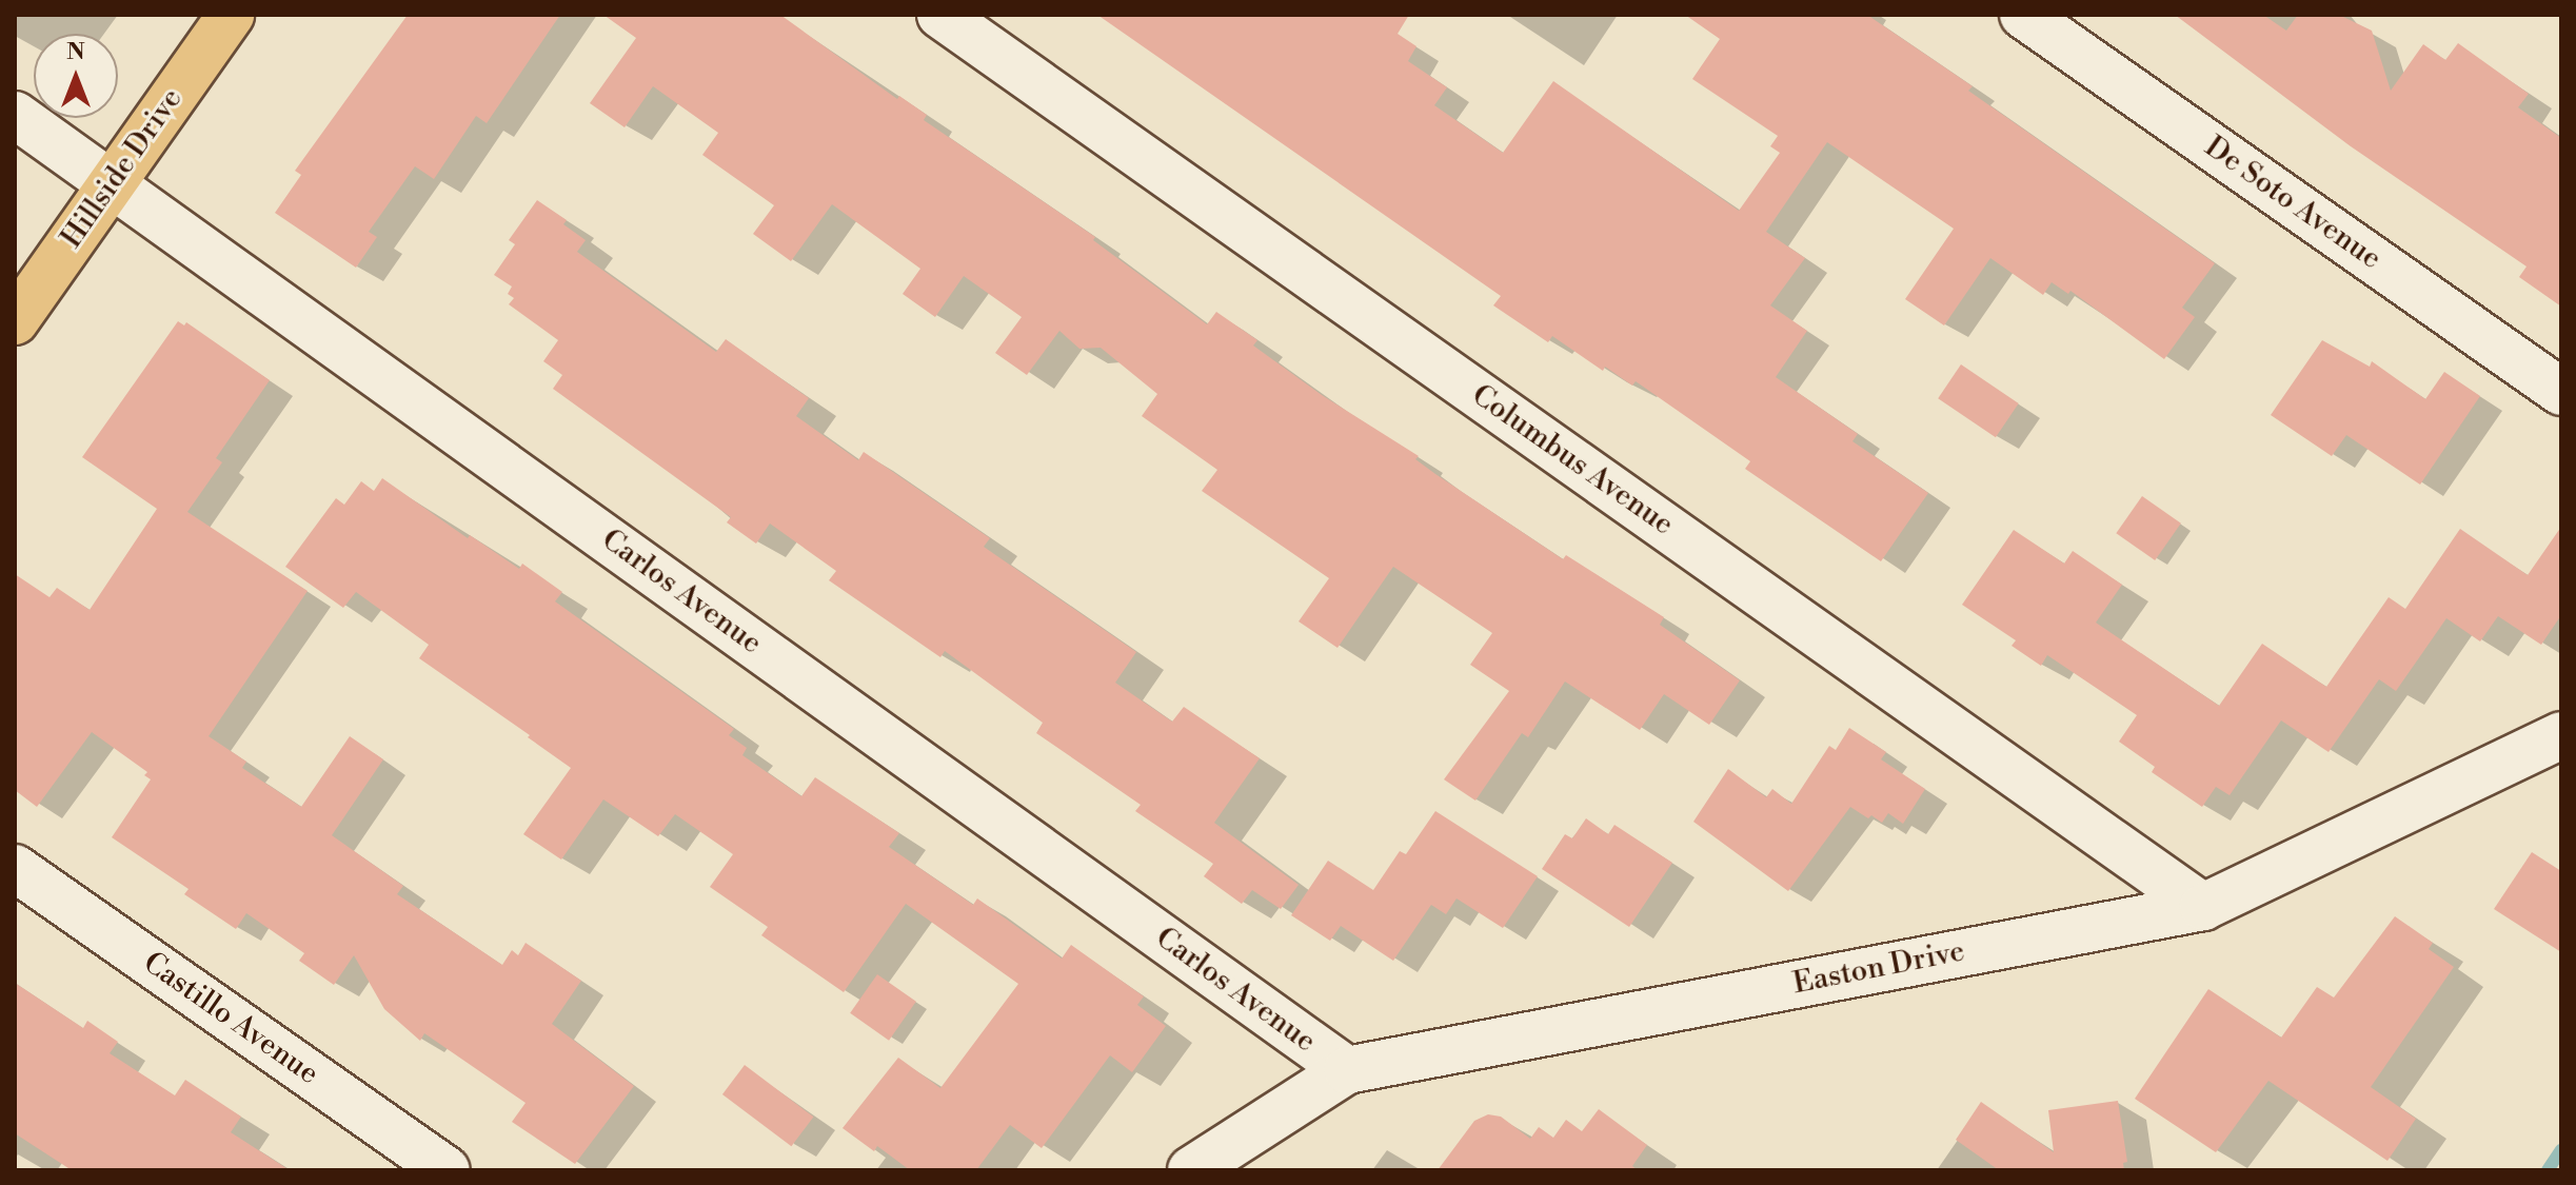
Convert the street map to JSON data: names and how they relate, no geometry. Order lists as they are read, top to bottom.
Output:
{
  "streets": {
    "main road": ["Hillside Drive"],
    "street": [
      "De Soto Avenue",
      "Columbus Avenue",
      "Carlos Avenue",
      "Easton Drive",
      "Castillo Avenue"
    ]
  },
  "crossings": [
    ["Hillside Drive", "Carlos Avenue"],
    ["Columbus Avenue", "Easton Drive"],
    ["Carlos Avenue", "Easton Drive"]
  ],
  "north": "top"
}
